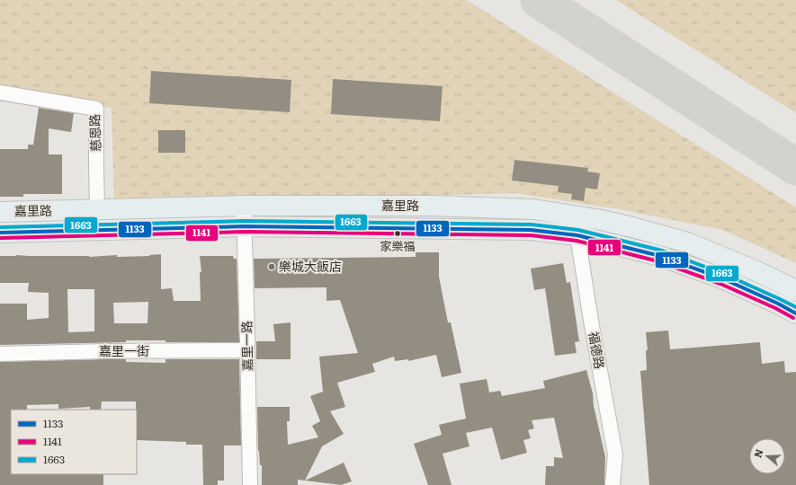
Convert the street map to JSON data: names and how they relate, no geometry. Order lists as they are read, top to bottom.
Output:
{
  "streets": {
    "main road": ["嘉里路"],
    "street": [
      "慈恩路",
      "嘉里一路",
      "福德路",
      "嘉里一街"
    ]
  },
  "crossings": [
    ["慈恩路", "嘉里路"],
    ["嘉里路", "嘉里一路"],
    ["嘉里路", "福德路"],
    ["嘉里一路", "嘉里一街"]
  ],
  "places": ["家樂福", "樂城大飯店"],
  "lines": ["transit line 1663", "transit line 1133", "transit line 1141"],
  "legend": ["1133", "1141", "1663"],
  "north": "left"
}
